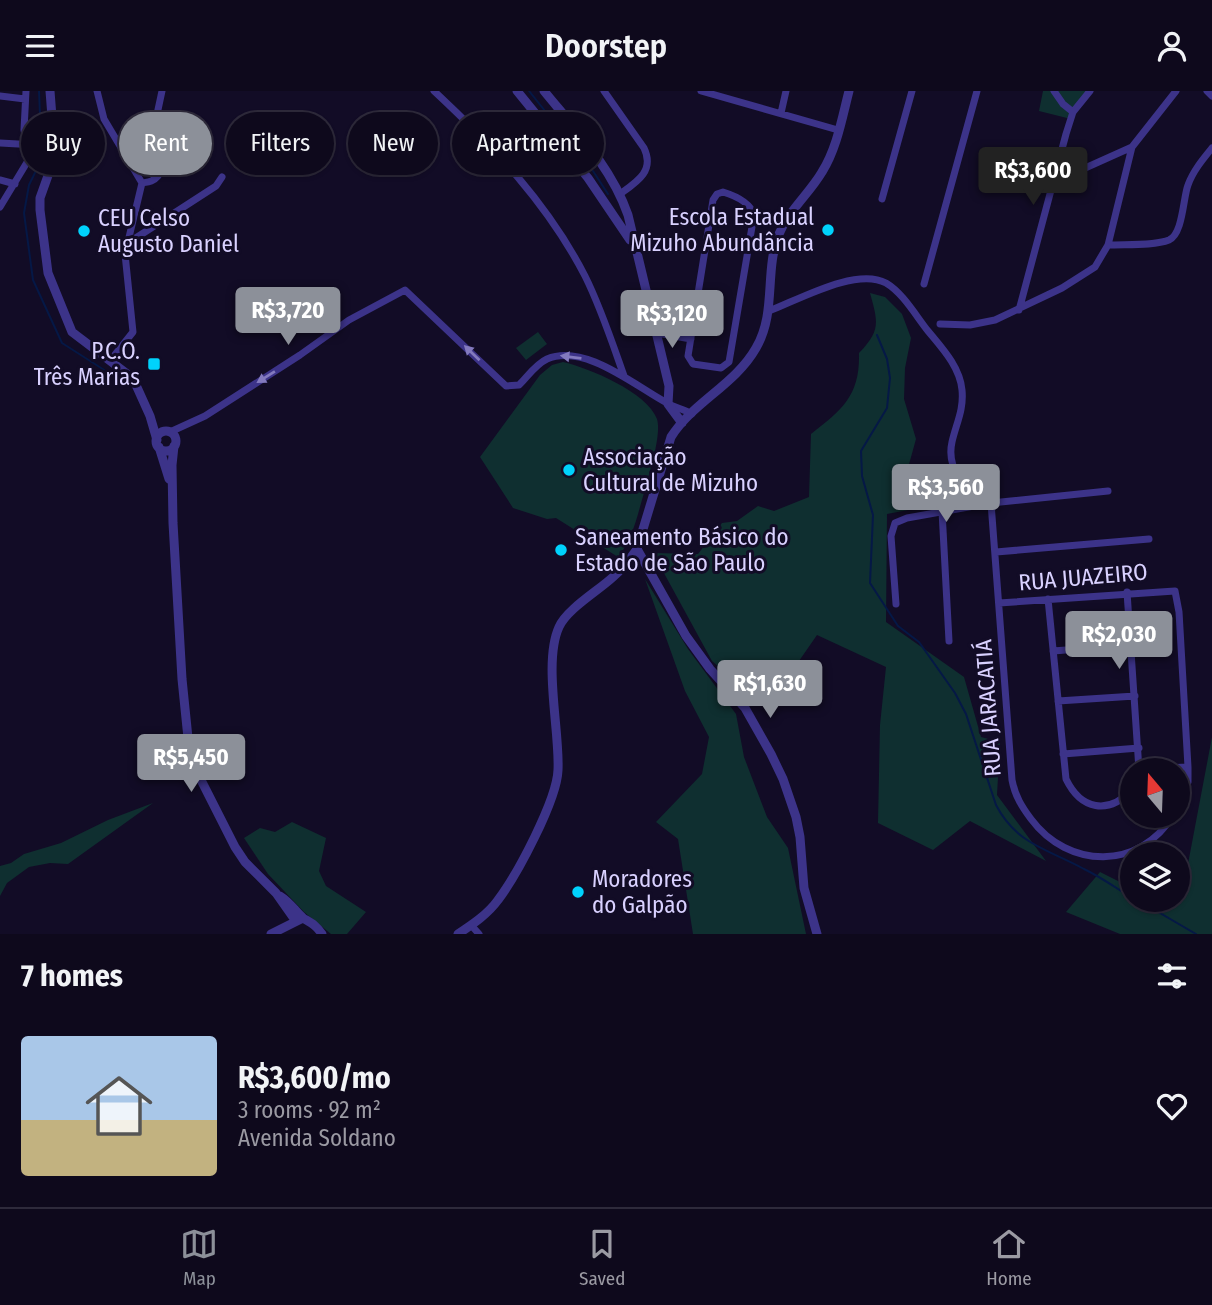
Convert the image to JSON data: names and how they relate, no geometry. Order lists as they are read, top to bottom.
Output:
{
  "streets": {
    "street": ["RUA JUAZEIRO", "RUA JARACATIÁ"]
  },
  "crossings": [
    ["RUA JUAZEIRO", "RUA JARACATIÁ"]
  ],
  "places": {
    "other": [
      "Escola Estadual Mizuho Abundância",
      "CEU Celso Augusto Daniel",
      "Associação Cultural de Mizuho",
      "Saneamento Básico do Estado de São Paulo",
      "Moradores do Galpão"
    ],
    "transit": ["P.C.O. Três Marias"]
  },
  "north": "top",
  "page": {
    "header": "Doorstep",
    "chip": [
      "Buy",
      "Rent",
      "Filters",
      "New",
      "Apartment"
    ],
    "price": [
      "R$3,600",
      "R$3,720",
      "R$3,120",
      "R$3,560",
      "R$2,030",
      "R$1,630",
      "R$5,450"
    ],
    "heading": "7 homes",
    "list": [
      {
        "name": "R$3,600/mo",
        "note": "3 rooms · 92 m² · Avenida Soldano"
      }
    ],
    "tabs": ["Map", "Saved", "Home"]
  }
}
